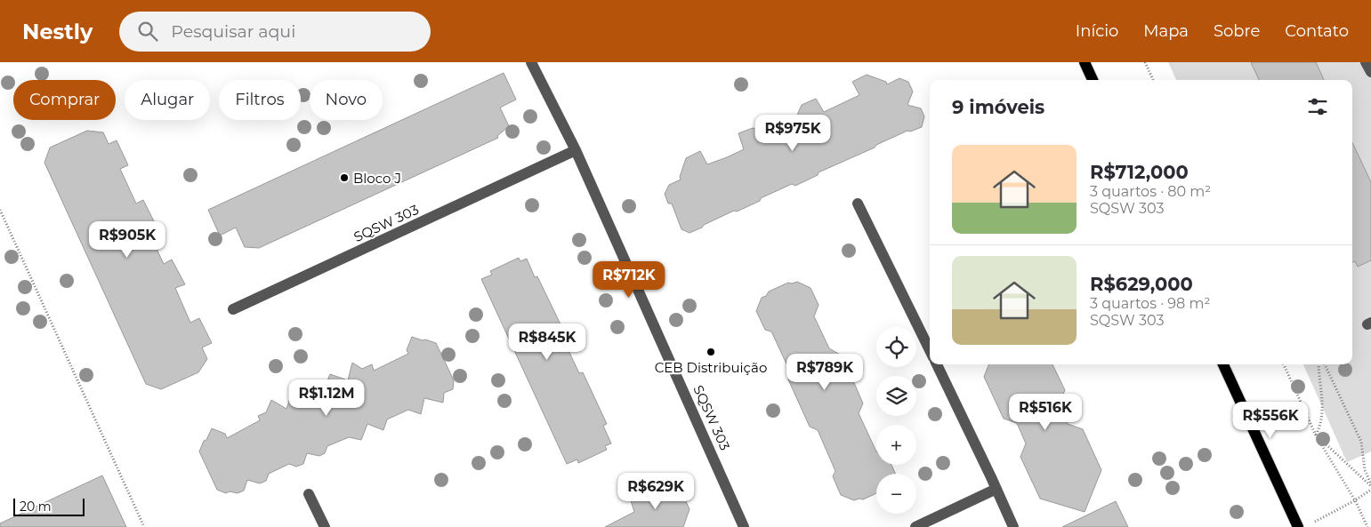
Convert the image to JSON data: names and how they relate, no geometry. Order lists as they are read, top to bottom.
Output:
{
  "streets": {
    "street": ["SQSW 303"]
  },
  "places": ["Bloco J", "CEB Distribuição"],
  "scale_bar": "20 m",
  "page": {
    "header": "Nestly",
    "search": "Pesquisar aqui",
    "nav": [
      "Início",
      "Mapa",
      "Sobre",
      "Contato"
    ],
    "chip": [
      "Comprar",
      "Alugar",
      "Filtros",
      "Novo"
    ],
    "heading": "9 imóveis",
    "price": [
      "R$975K",
      "R$905K",
      "R$712K",
      "R$845K",
      "R$789K",
      "R$1.12M",
      "R$516K",
      "R$556K",
      "R$629K"
    ],
    "list": [
      {
        "name": "R$712,000",
        "note": "3 quartos · 80 m² · SQSW 303"
      },
      {
        "name": "R$629,000",
        "note": "3 quartos · 98 m² · SQSW 303"
      }
    ],
    "map_buttons": ["+", "−"],
    "scale": "20 m"
  }
}
